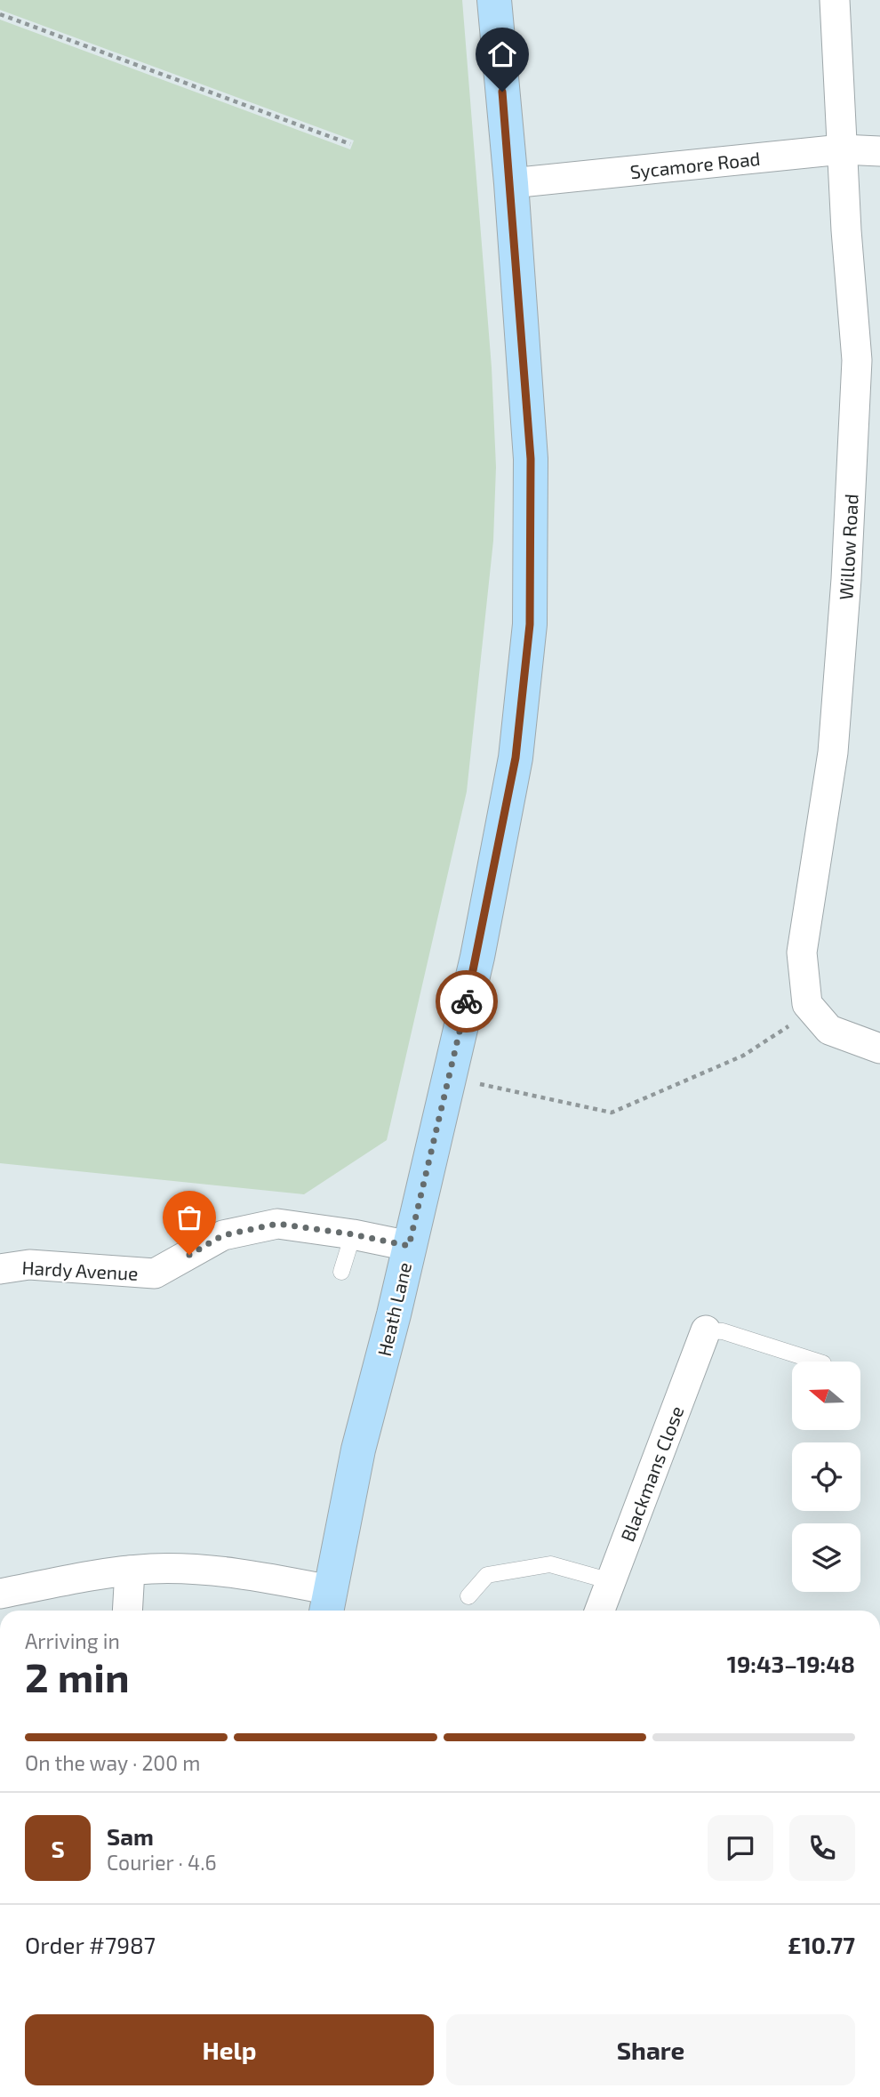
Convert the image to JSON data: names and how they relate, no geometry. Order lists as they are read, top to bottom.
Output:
{
  "streets": {
    "street": [
      "Sycamore Road",
      "Willow Road",
      "Hardy Avenue",
      "Heath Lane",
      "Blackmans Close"
    ]
  },
  "crossings": [
    ["Sycamore Road", "Willow Road"],
    ["Sycamore Road", "Heath Lane"],
    ["Hardy Avenue", "Heath Lane"]
  ],
  "north": "left",
  "page": {
    "heading": ["2 min", "Arriving in", "19:43–19:48"],
    "panel": [
      "Sam",
      "Courier · 4.6",
      "Order #7987",
      "£10.77"
    ],
    "bar": "On the way · 200 m",
    "round": "S",
    "buttons": ["Help", "Share"]
  }
}
